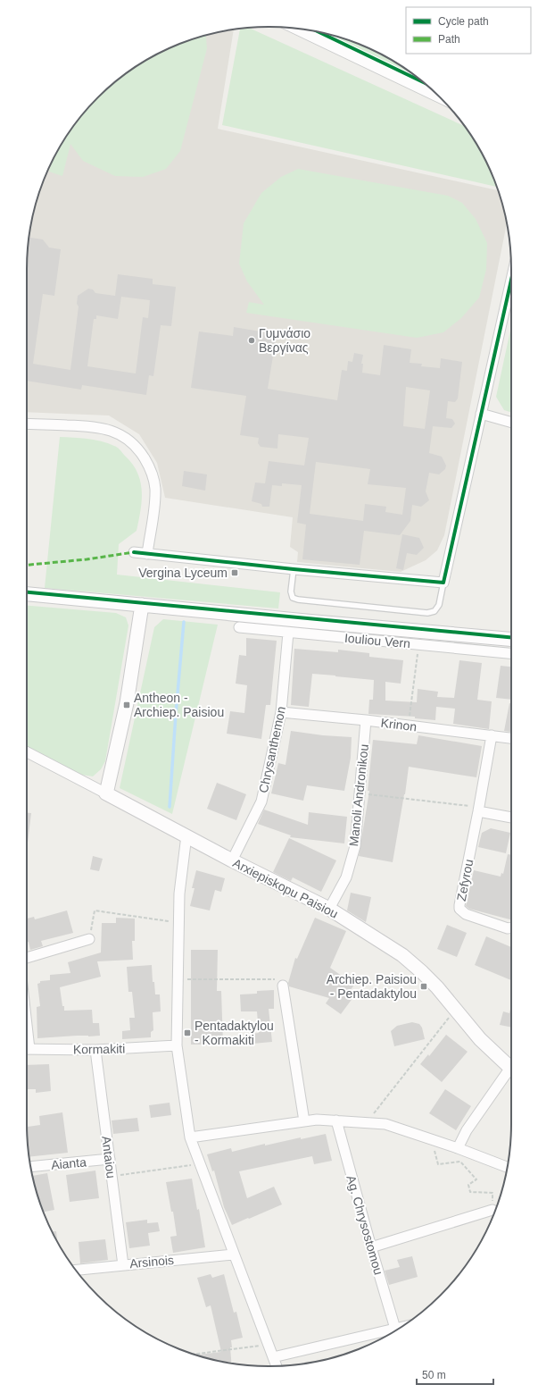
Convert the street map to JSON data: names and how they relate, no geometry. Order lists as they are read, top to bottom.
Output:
{
  "streets": {
    "street": [
      "Iouliou Vern",
      "Krinon",
      "Chrysanthemon",
      "Manoli Andronikou",
      "Zefyrou",
      "Arxiepiskopu Paisiou",
      "Kormakiti",
      "Antaiou",
      "Aianta",
      "Ag. Chrysostomou",
      "Arsinois"
    ]
  },
  "crossings": [
    ["Iouliou Vern", "Chrysanthemon"],
    ["Krinon", "Chrysanthemon"],
    ["Krinon", "Manoli Andronikou"],
    ["Krinon", "Zefyrou"],
    ["Chrysanthemon", "Arxiepiskopu Paisiou"],
    ["Manoli Andronikou", "Arxiepiskopu Paisiou"],
    ["Kormakiti", "Antaiou"],
    ["Antaiou", "Aianta"],
    ["Antaiou", "Arsinois"]
  ],
  "places": {
    "other": ["Γυμνάσιο Βεργίνας"],
    "transit": [
      "Vergina Lyceum",
      "Antheon - Archiep. Paisiou",
      "Archiep. Paisiou - Pentadaktylou",
      "Pentadaktylou - Kormakiti"
    ]
  },
  "legend": ["Cycle path", "Path"],
  "scale_bar": "50 m"
}
